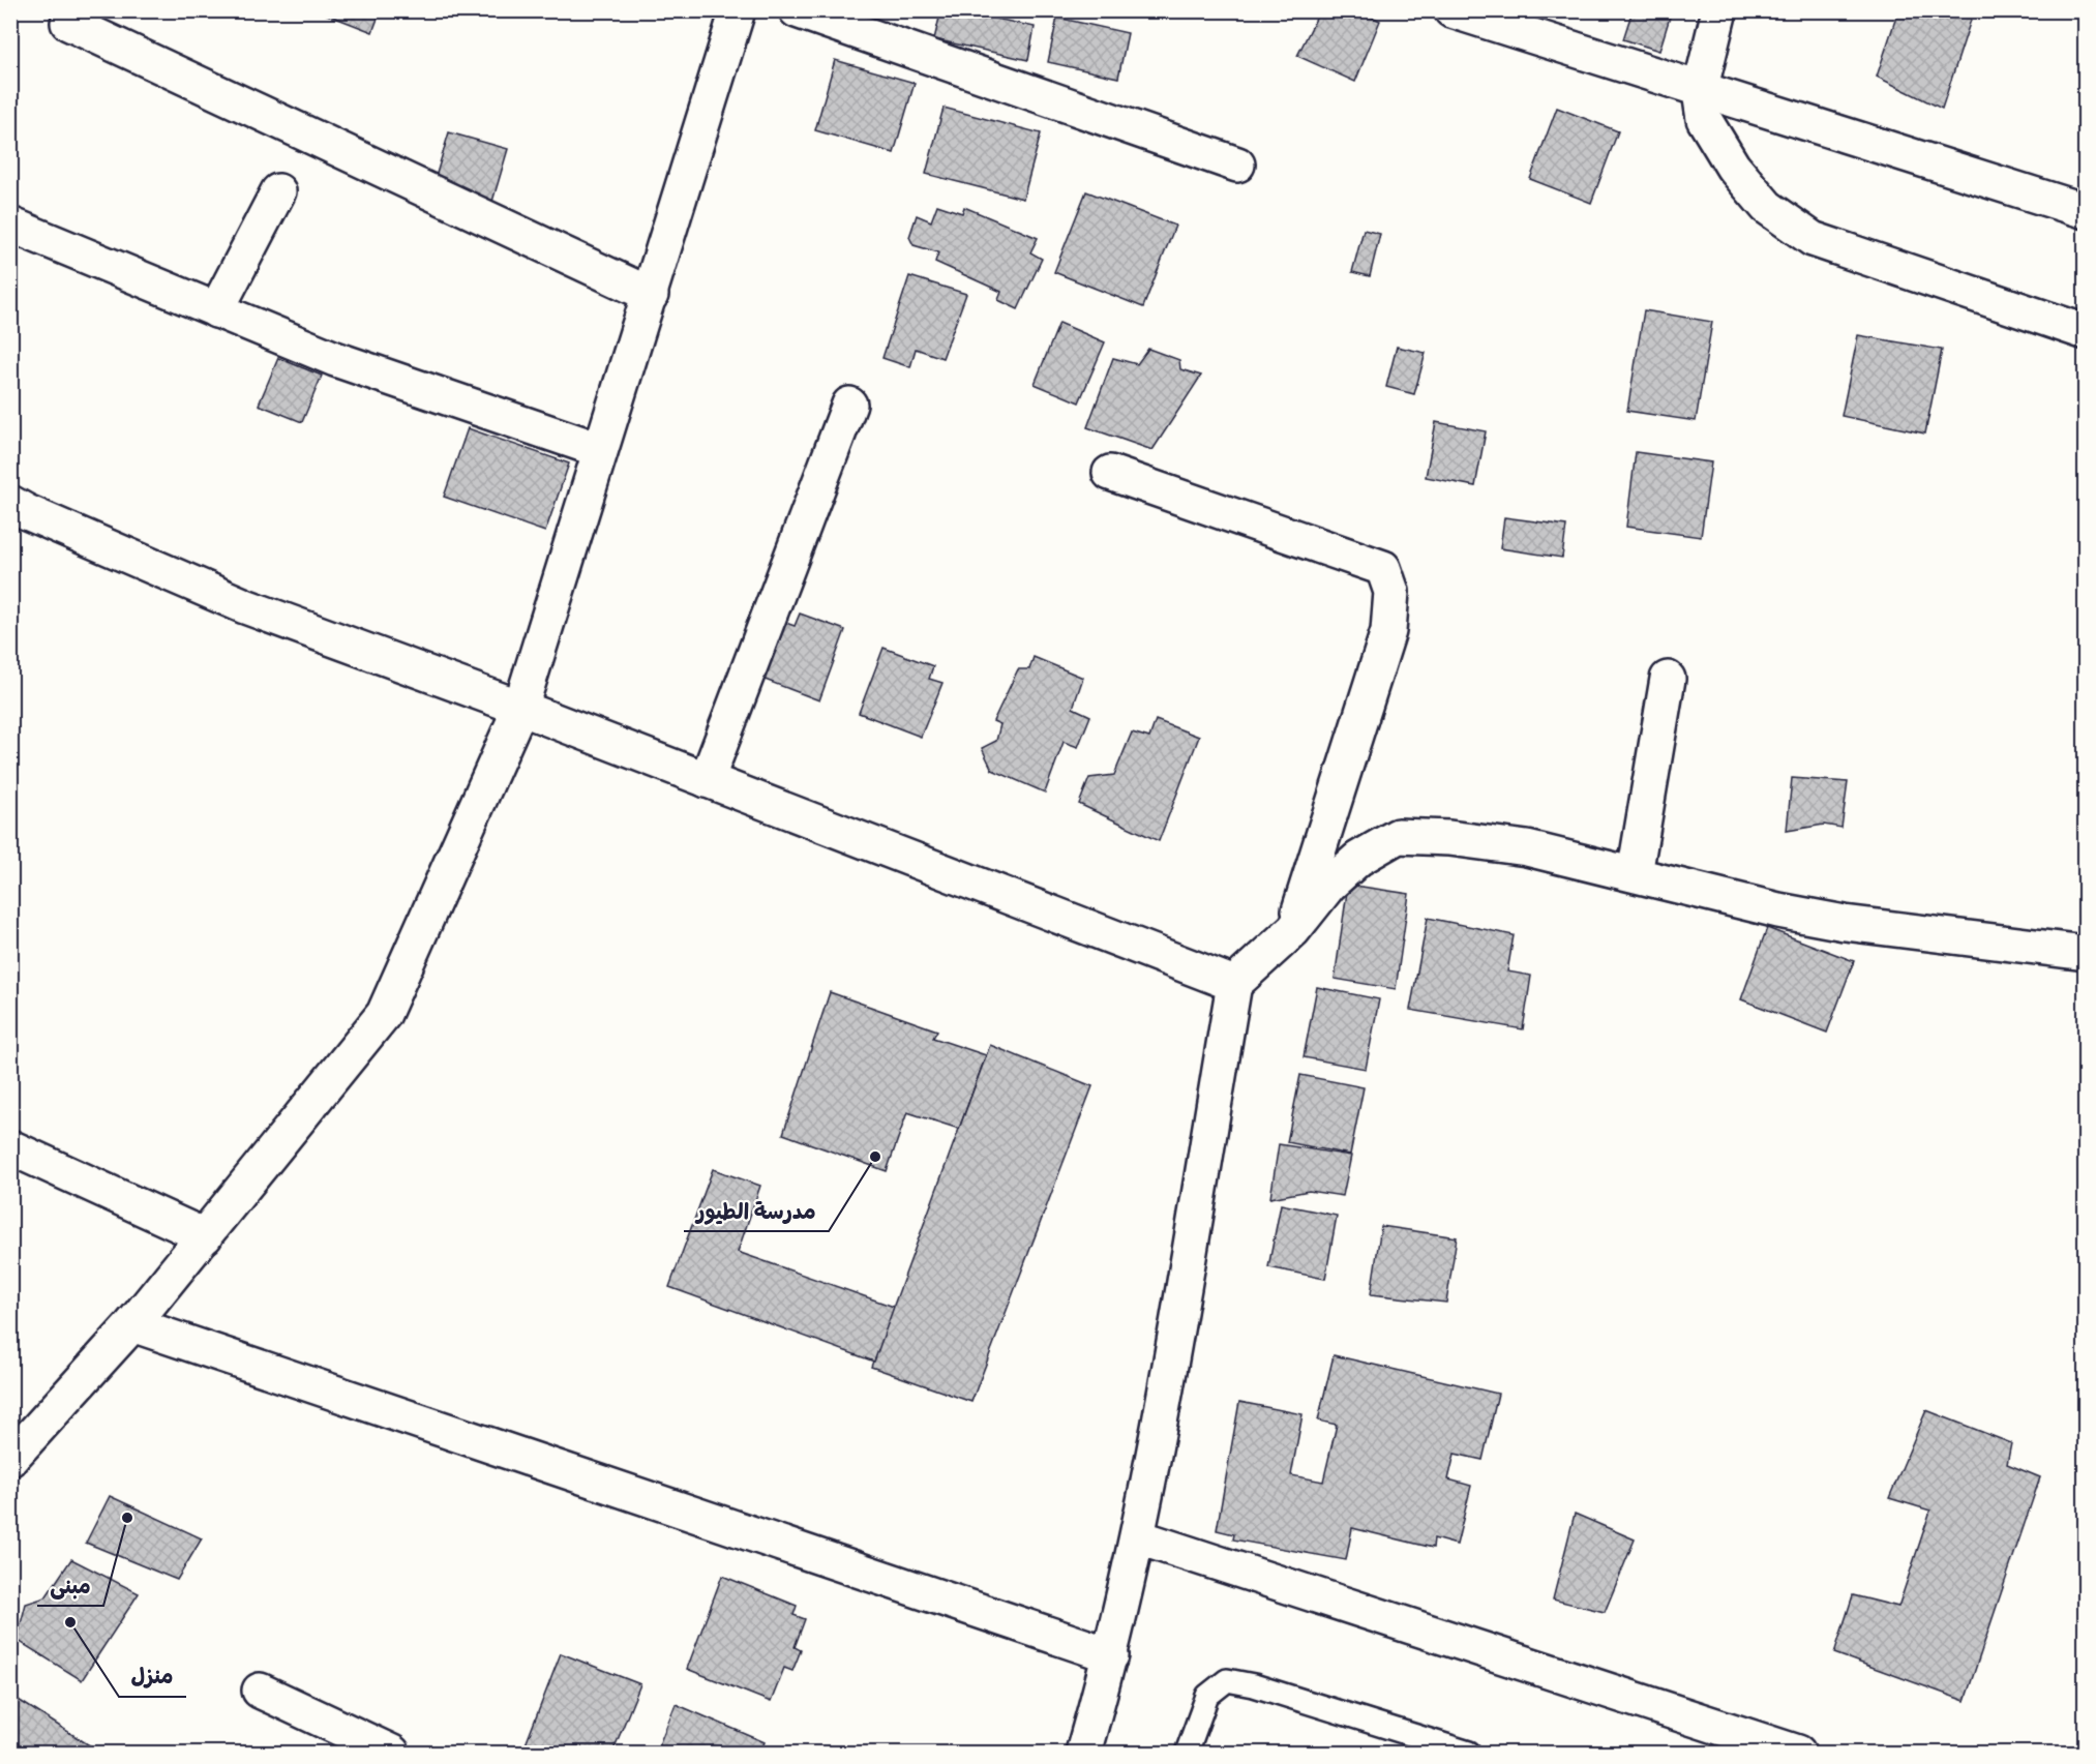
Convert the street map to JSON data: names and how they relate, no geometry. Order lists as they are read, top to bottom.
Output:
{
  "places": ["مدرسة الطيور", "مبنى", "منزل"]
}
